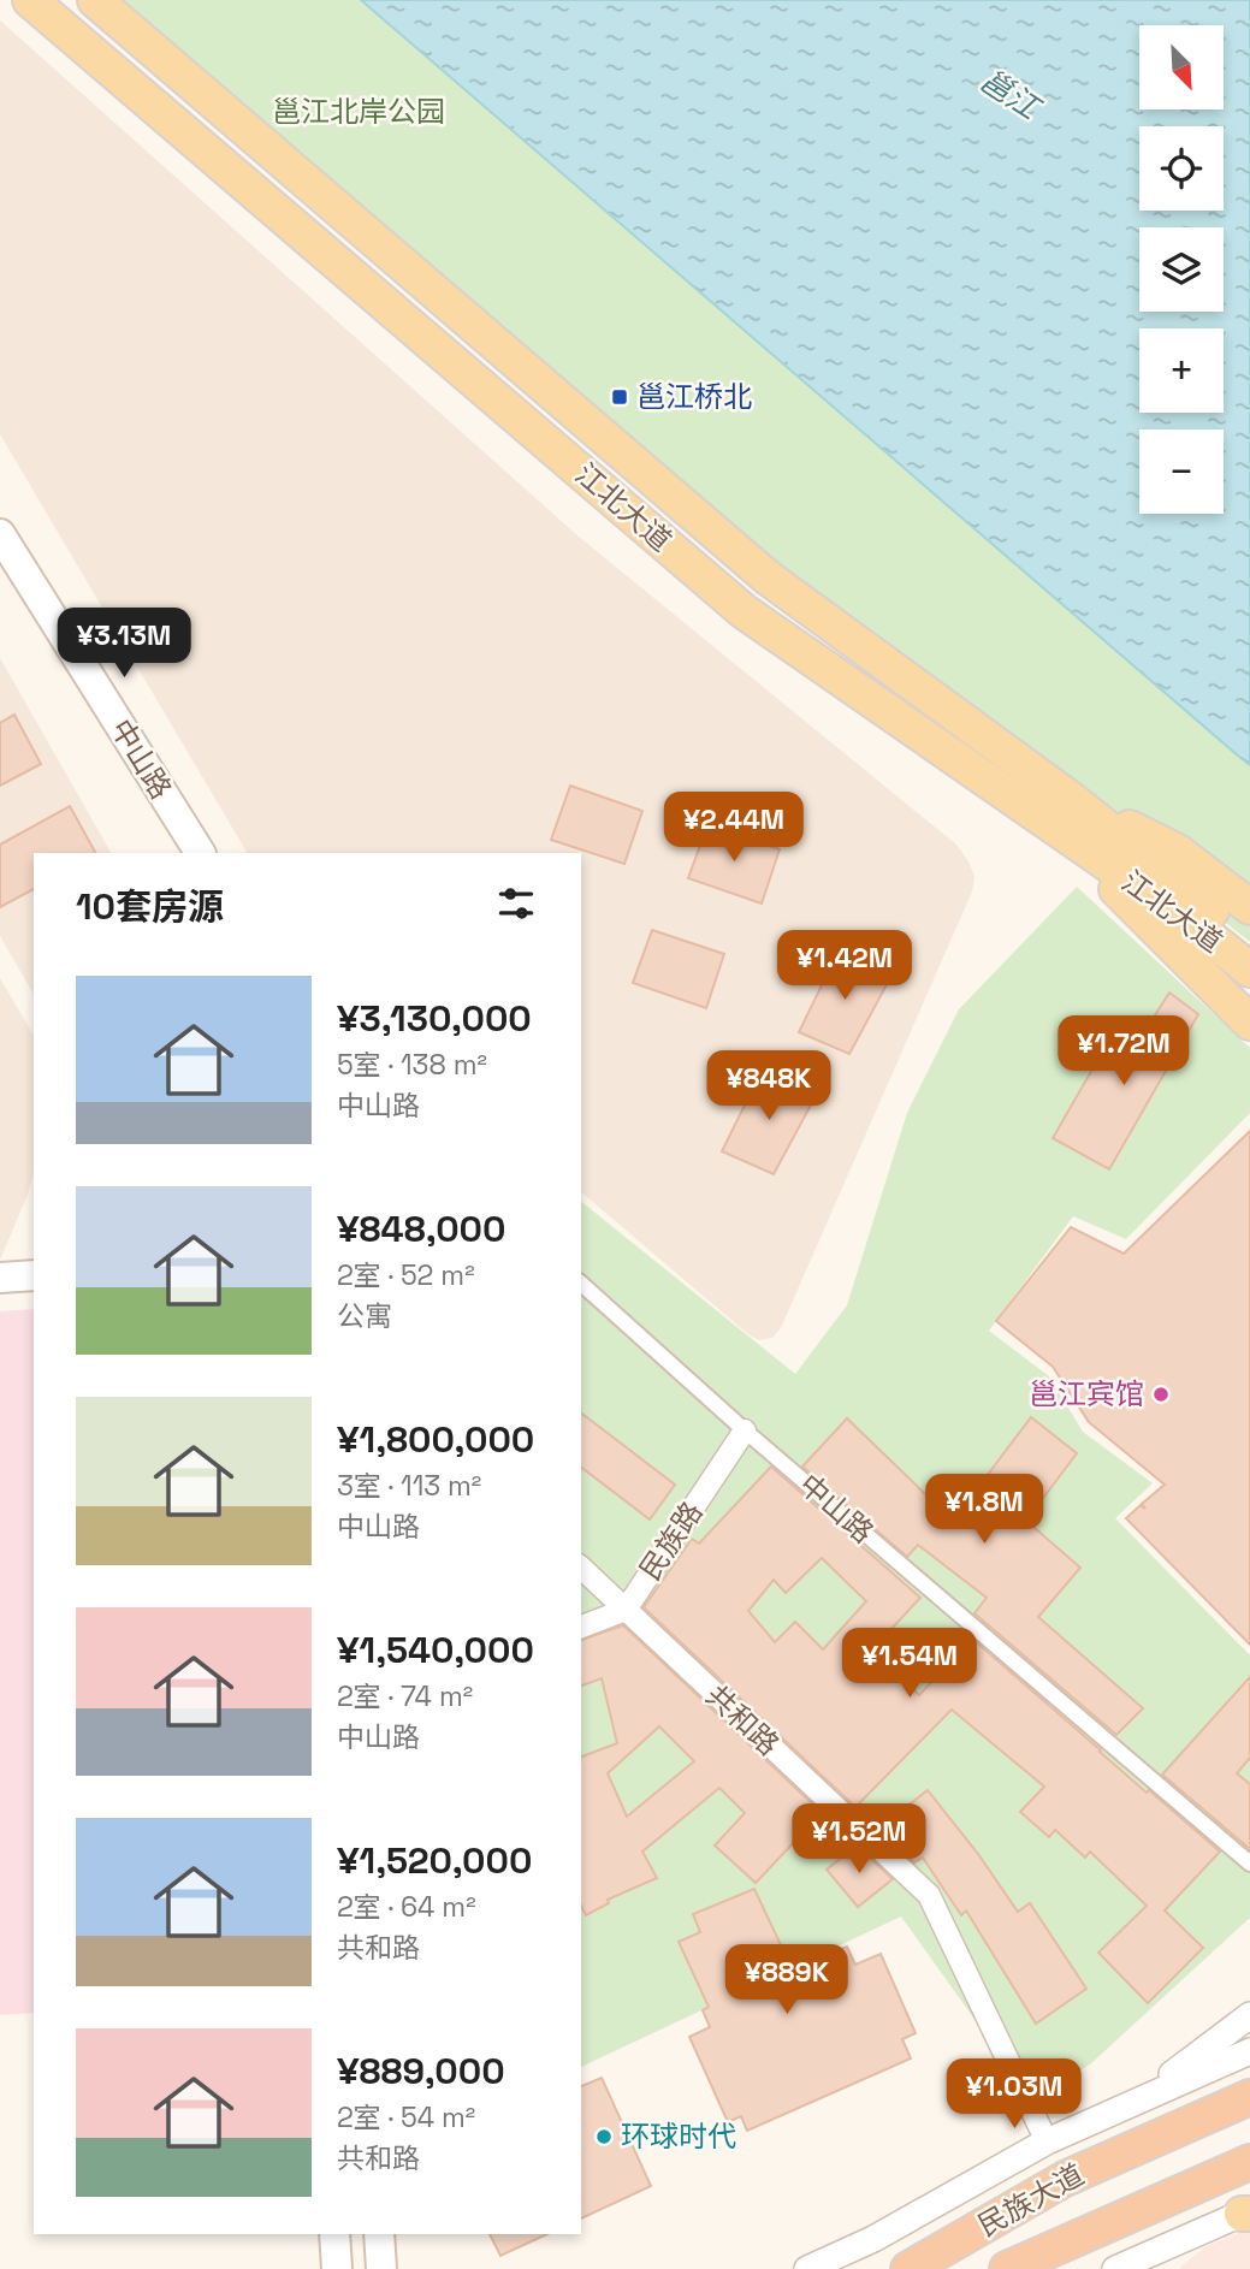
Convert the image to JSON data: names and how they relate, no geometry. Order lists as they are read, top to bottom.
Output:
{
  "streets": {
    "highway": ["民族大道"],
    "main road": ["江北大道", "中山路"],
    "street": ["民族路", "共和路"]
  },
  "crossings": [
    ["中山路", "民族路"],
    ["民族路", "共和路"]
  ],
  "water": ["邕江"],
  "parks": ["邕江北岸公园"],
  "places": {
    "transit": ["邕江桥北"],
    "other": ["邕江宾馆", "环球时代"]
  },
  "north": "bottom right",
  "page": {
    "map_buttons": ["+", "−"],
    "price": [
      "¥3.13M",
      "¥2.44M",
      "¥1.42M",
      "¥1.72M",
      "¥848K",
      "¥1.8M",
      "¥1.54M",
      "¥1.52M",
      "¥889K",
      "¥1.03M"
    ],
    "heading": "10套房源",
    "list": [
      {
        "name": "¥3,130,000",
        "note": "5室 · 138 m² · 中山路"
      },
      {
        "name": "¥848,000",
        "note": "2室 · 52 m² · 公寓"
      },
      {
        "name": "¥1,800,000",
        "note": "3室 · 113 m² · 中山路"
      },
      {
        "name": "¥1,540,000",
        "note": "2室 · 74 m² · 中山路"
      },
      {
        "name": "¥1,520,000",
        "note": "2室 · 64 m² · 共和路"
      },
      {
        "name": "¥889,000",
        "note": "2室 · 54 m² · 共和路"
      }
    ]
  }
}
